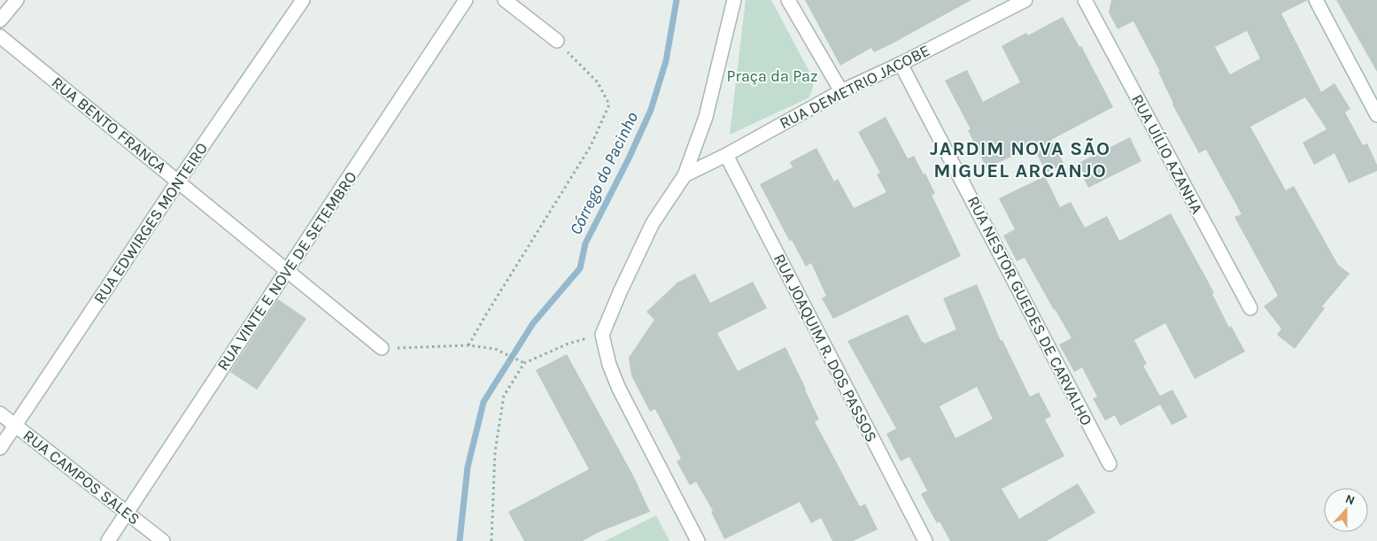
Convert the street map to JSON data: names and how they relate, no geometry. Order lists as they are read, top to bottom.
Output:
{
  "streets": {
    "street": [
      "RUA DEMETRIO JACOBE",
      "RUA BENTO FRANCA",
      "RUA UÍLIO AZANHA",
      "RUA EDWIRGES MONTEIRO",
      "RUA VINTE E NOVE DE SETEMBRO",
      "RUA NESTOR GUEDES DE CARVALHO",
      "RUA JOAQUIM R. DOS PASSOS",
      "RUA CAMPOS SALES"
    ]
  },
  "crossings": [
    ["RUA DEMETRIO JACOBE", "RUA NESTOR GUEDES DE CARVALHO"],
    ["RUA DEMETRIO JACOBE", "RUA JOAQUIM R. DOS PASSOS"],
    ["RUA BENTO FRANCA", "RUA EDWIRGES MONTEIRO"],
    ["RUA BENTO FRANCA", "RUA VINTE E NOVE DE SETEMBRO"],
    ["RUA EDWIRGES MONTEIRO", "RUA CAMPOS SALES"],
    ["RUA VINTE E NOVE DE SETEMBRO", "RUA CAMPOS SALES"]
  ],
  "districts": ["JARDIM NOVA SÃO MIGUEL ARCANJO"],
  "water": ["Córrego do Pacinho"],
  "parks": ["Praça da Paz"],
  "north": "top"
}
